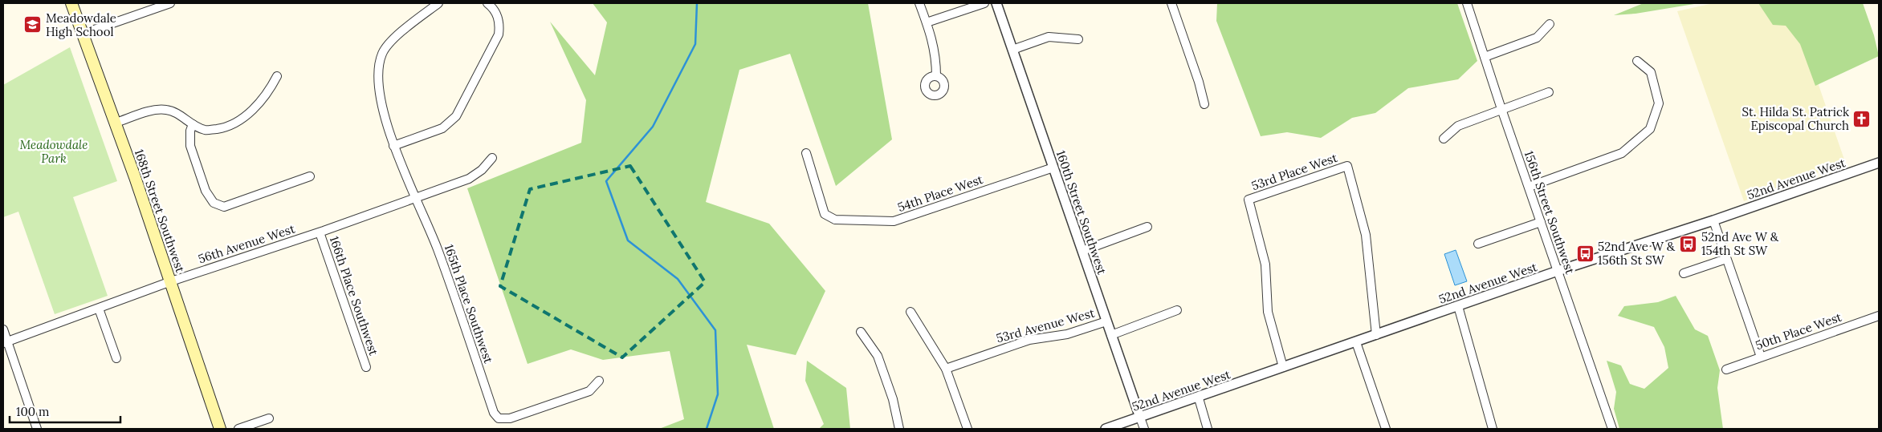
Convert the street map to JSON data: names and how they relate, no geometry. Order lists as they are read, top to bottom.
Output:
{
  "streets": {
    "main road": ["168th Street Southwest"],
    "street": [
      "53rd Place West",
      "52nd Avenue West",
      "54th Place West",
      "160th Street Southwest",
      "156th Street Southwest",
      "56th Avenue West",
      "166th Place Southwest",
      "165th Place Southwest",
      "53rd Avenue West",
      "50th Place West"
    ]
  },
  "crossings": [
    ["53rd Place West", "52nd Avenue West"],
    ["52nd Avenue West", "160th Street Southwest"],
    ["52nd Avenue West", "156th Street Southwest"],
    ["54th Place West", "160th Street Southwest"],
    ["168th Street Southwest", "56th Avenue West"],
    ["160th Street Southwest", "53rd Avenue West"],
    ["56th Avenue West", "166th Place Southwest"],
    ["56th Avenue West", "165th Place Southwest"]
  ],
  "parks": ["Meadowdale Park"],
  "places": {
    "school or university": ["Meadowdale High School"],
    "church": ["St. Hilda St. Patrick Episcopal Church"],
    "bus stop": ["52nd Ave W & 154th St SW", "52nd Ave W & 156th St SW"]
  },
  "scale_bar": "100 m"
}
